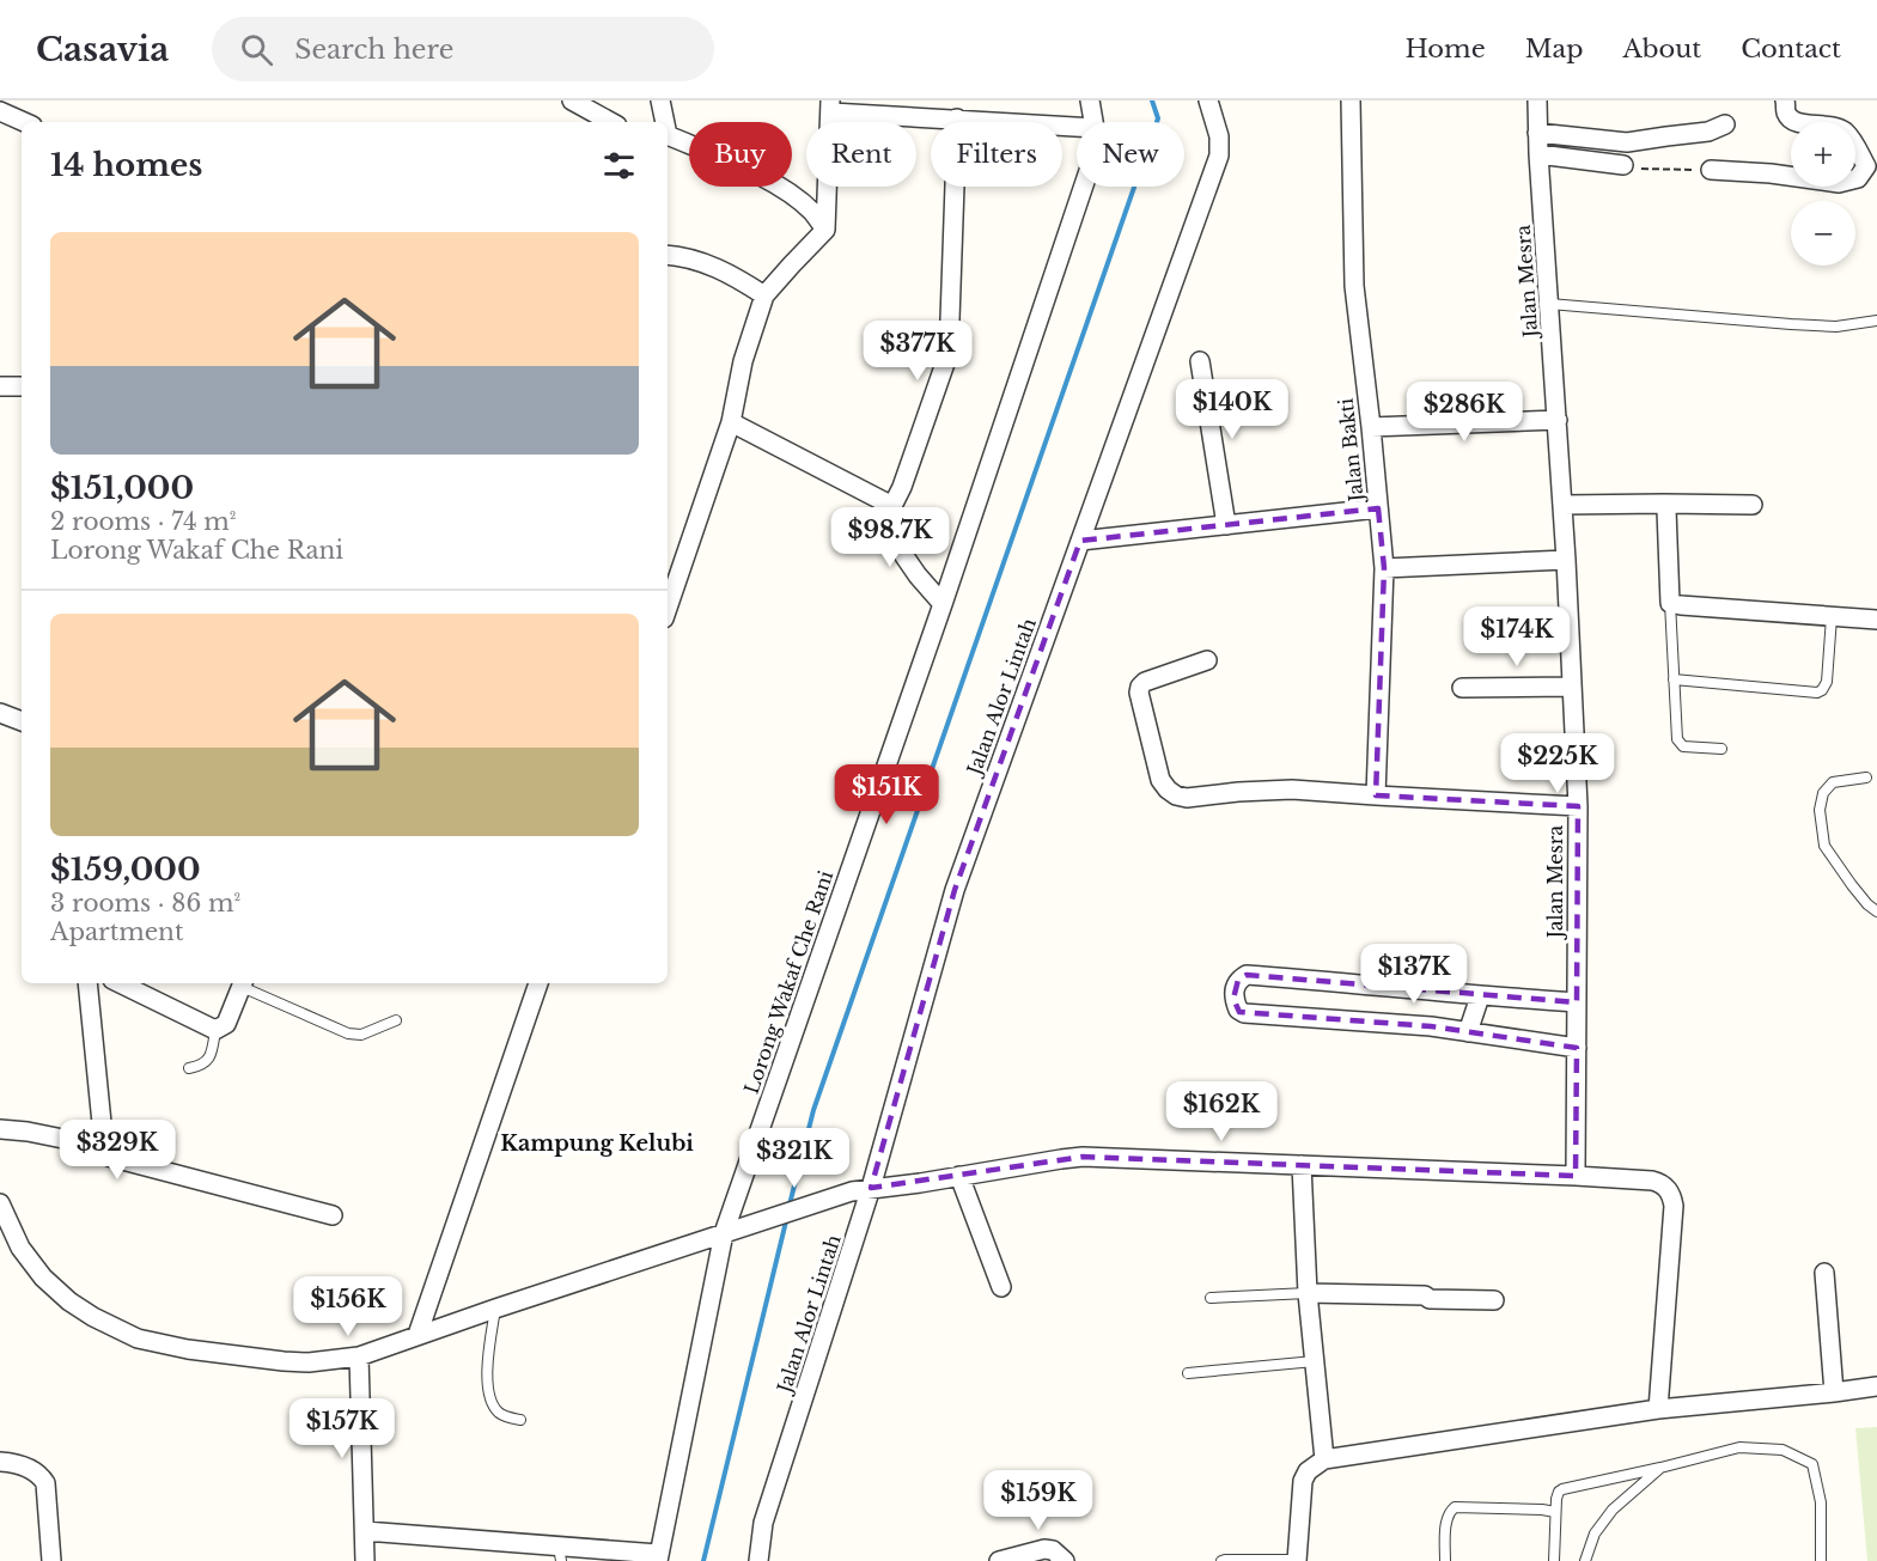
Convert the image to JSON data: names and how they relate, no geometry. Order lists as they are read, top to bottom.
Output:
{
  "streets": {
    "street": [
      "Jalan Mesra",
      "Jalan Bakti",
      "Jalan Alor Lintah",
      "Lorong Wakaf Che Rani"
    ]
  },
  "districts": ["Kampung Kelubi"],
  "page": {
    "header": "Casavia",
    "search": "Search here",
    "nav": [
      "Home",
      "Map",
      "About",
      "Contact"
    ],
    "map_buttons": ["+", "−"],
    "chip": [
      "Buy",
      "Rent",
      "Filters",
      "New"
    ],
    "heading": "14 homes",
    "list": [
      {
        "name": "$151,000",
        "note": "2 rooms · 74 m² · Lorong Wakaf Che Rani"
      },
      {
        "name": "$159,000",
        "note": "3 rooms · 86 m² · Apartment"
      }
    ],
    "price": [
      "$377K",
      "$140K",
      "$286K",
      "$98.7K",
      "$174K",
      "$225K",
      "$151K",
      "$137K",
      "$162K",
      "$329K",
      "$321K",
      "$156K",
      "$157K",
      "$159K"
    ]
  }
}
